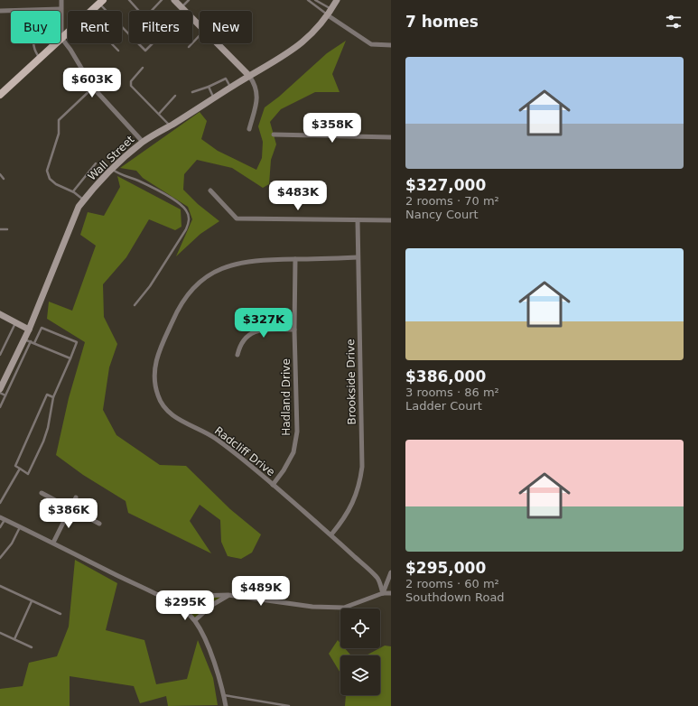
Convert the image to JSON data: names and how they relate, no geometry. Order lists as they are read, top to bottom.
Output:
{
  "streets": {
    "street": [
      "Wall Street",
      "Brookside Drive",
      "Hadland Drive",
      "Radcliff Drive"
    ]
  },
  "crossings": [
    ["Brookside Drive", "Radcliff Drive"],
    ["Hadland Drive", "Radcliff Drive"]
  ],
  "page": {
    "heading": "7 homes",
    "chip": [
      "Buy",
      "Rent",
      "Filters",
      "New"
    ],
    "list": [
      {
        "name": "$327,000",
        "note": "2 rooms · 70 m² · Nancy Court"
      },
      {
        "name": "$386,000",
        "note": "3 rooms · 86 m² · Ladder Court"
      },
      {
        "name": "$295,000",
        "note": "2 rooms · 60 m² · Southdown Road"
      }
    ],
    "price": [
      "$603K",
      "$358K",
      "$483K",
      "$327K",
      "$386K",
      "$489K",
      "$295K"
    ]
  }
}
